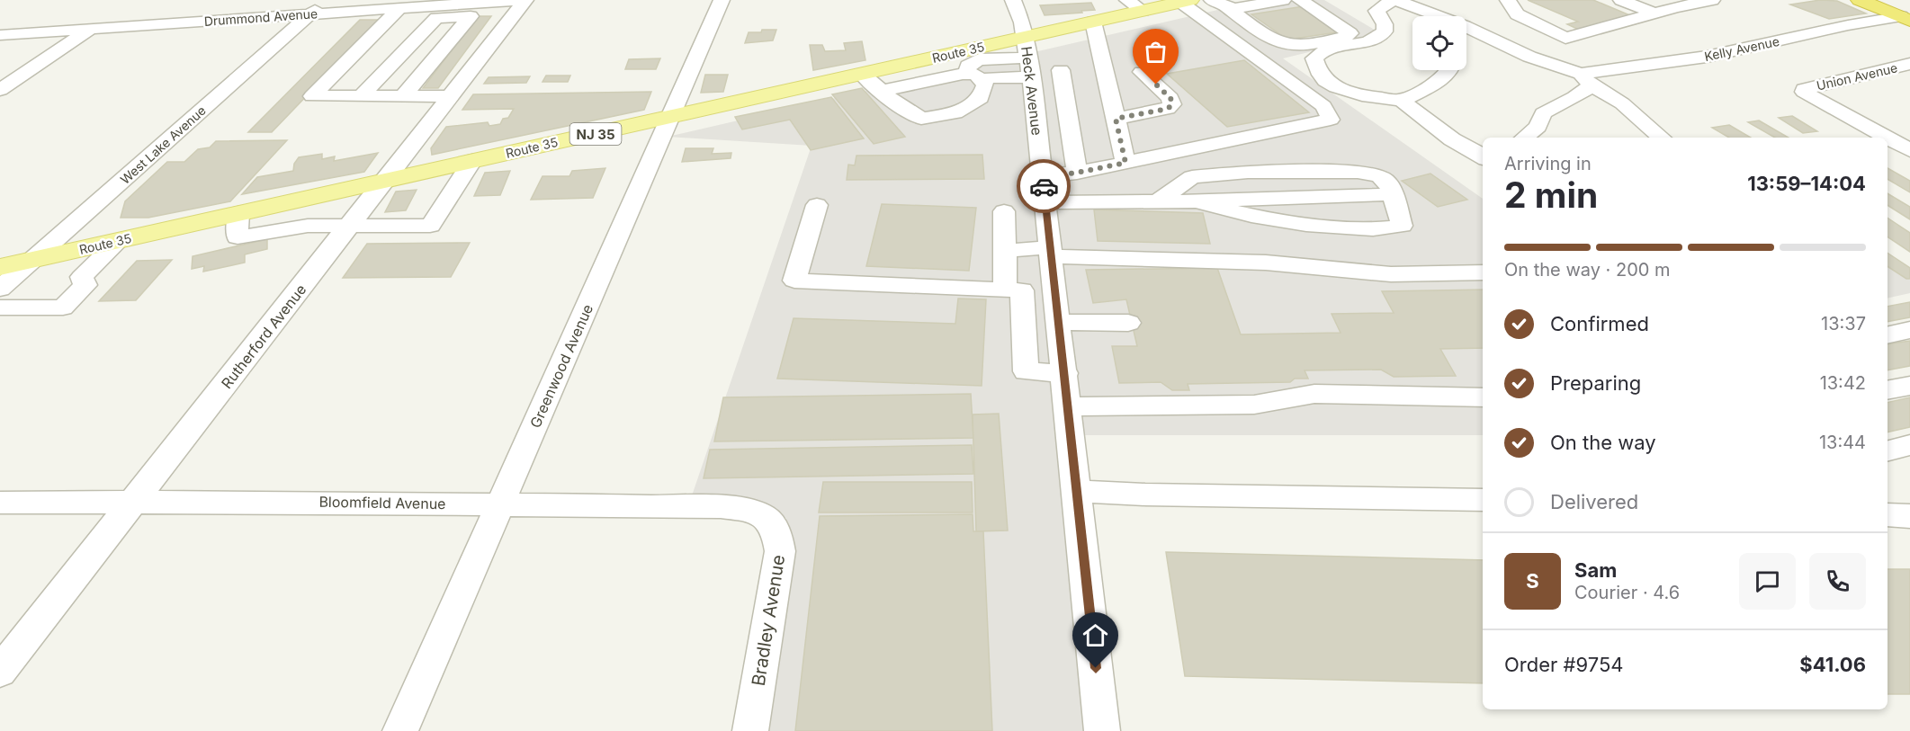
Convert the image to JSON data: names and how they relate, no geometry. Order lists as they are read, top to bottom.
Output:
{
  "streets": {
    "main road": ["Route 35", "NJ 35"],
    "street": [
      "Drummond Avenue",
      "Kelly Avenue",
      "Union Avenue",
      "Heck Avenue",
      "West Lake Avenue",
      "Rutherford Avenue",
      "Greenwood Avenue",
      "Bloomfield Avenue",
      "Bradley Avenue"
    ]
  },
  "crossings": [
    ["Drummond Avenue", "West Lake Avenue"],
    ["Drummond Avenue", "Rutherford Avenue"],
    ["Route 35", "Heck Avenue"],
    ["Route 35", "West Lake Avenue"],
    ["Route 35", "Rutherford Avenue"],
    ["Route 35", "Greenwood Avenue"],
    ["Rutherford Avenue", "Bloomfield Avenue"],
    ["Greenwood Avenue", "Bloomfield Avenue"],
    ["Bloomfield Avenue", "Bradley Avenue"]
  ],
  "page": {
    "heading": ["2 min", "Arriving in", "13:59–14:04"],
    "panel": [
      "Sam",
      "Courier · 4.6",
      "Order #9754",
      "$41.06"
    ],
    "bar": "On the way · 200 m",
    "list": [
      ["Confirmed", "13:37"],
      ["Preparing", "13:42"],
      ["On the way", "13:44"],
      "Delivered"
    ],
    "round": "S"
  }
}
